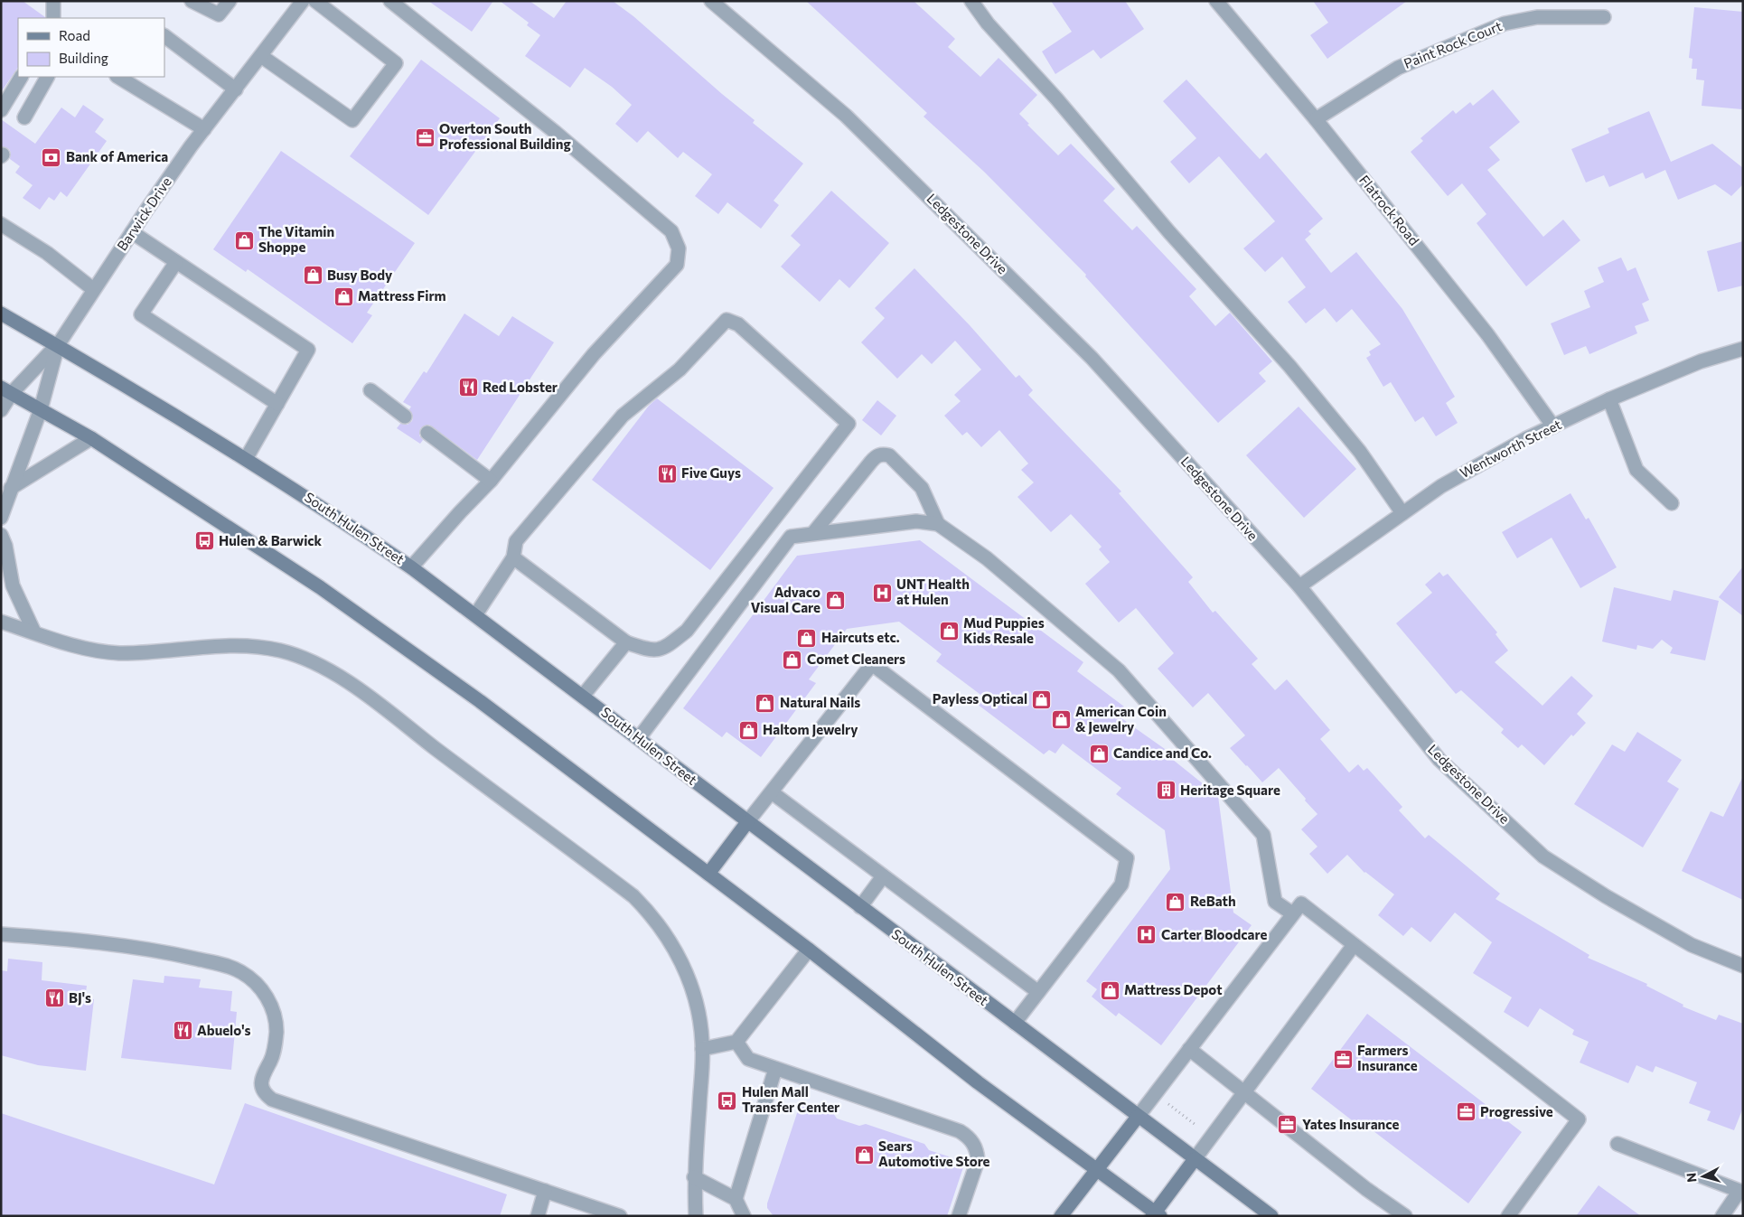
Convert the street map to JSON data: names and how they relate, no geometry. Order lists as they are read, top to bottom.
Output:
{
  "streets": {
    "main road": ["South Hulen Street"],
    "street": [
      "Paint Rock Court",
      "Flatrock Road",
      "Barwick Drive",
      "Ledgestone Drive",
      "Wentworth Street"
    ]
  },
  "crossings": [
    ["Paint Rock Court", "Flatrock Road"],
    ["Flatrock Road", "Wentworth Street"],
    ["Barwick Drive", "South Hulen Street"],
    ["Ledgestone Drive", "Wentworth Street"]
  ],
  "places": {
    "office": [
      "Overton South Professional Building",
      "Farmers Insurance",
      "Progressive",
      "Yates Insurance"
    ],
    "bank": ["Bank of America"],
    "shop": [
      "The Vitamin Shoppe",
      "Busy Body",
      "Mattress Firm",
      "Advaco Visual Care",
      "Mud Puppies Kids Resale",
      "Haircuts etc.",
      "Comet Cleaners",
      "Payless Optical",
      "Natural Nails",
      "American Coin & Jewelry",
      "Haltom Jewelry",
      "Candice and Co.",
      "ReBath",
      "Mattress Depot",
      "Sears Automotive Store"
    ],
    "restaurant": [
      "Red Lobster",
      "Five Guys",
      "BJ's",
      "Abuelo's"
    ],
    "bus stop": ["Hulen & Barwick", "Hulen Mall Transfer Center"],
    "hospital": ["UNT Health at Hulen", "Carter Bloodcare"],
    "building": ["Heritage Square"]
  },
  "legend": ["Road", "Building"],
  "north": "left"
}
